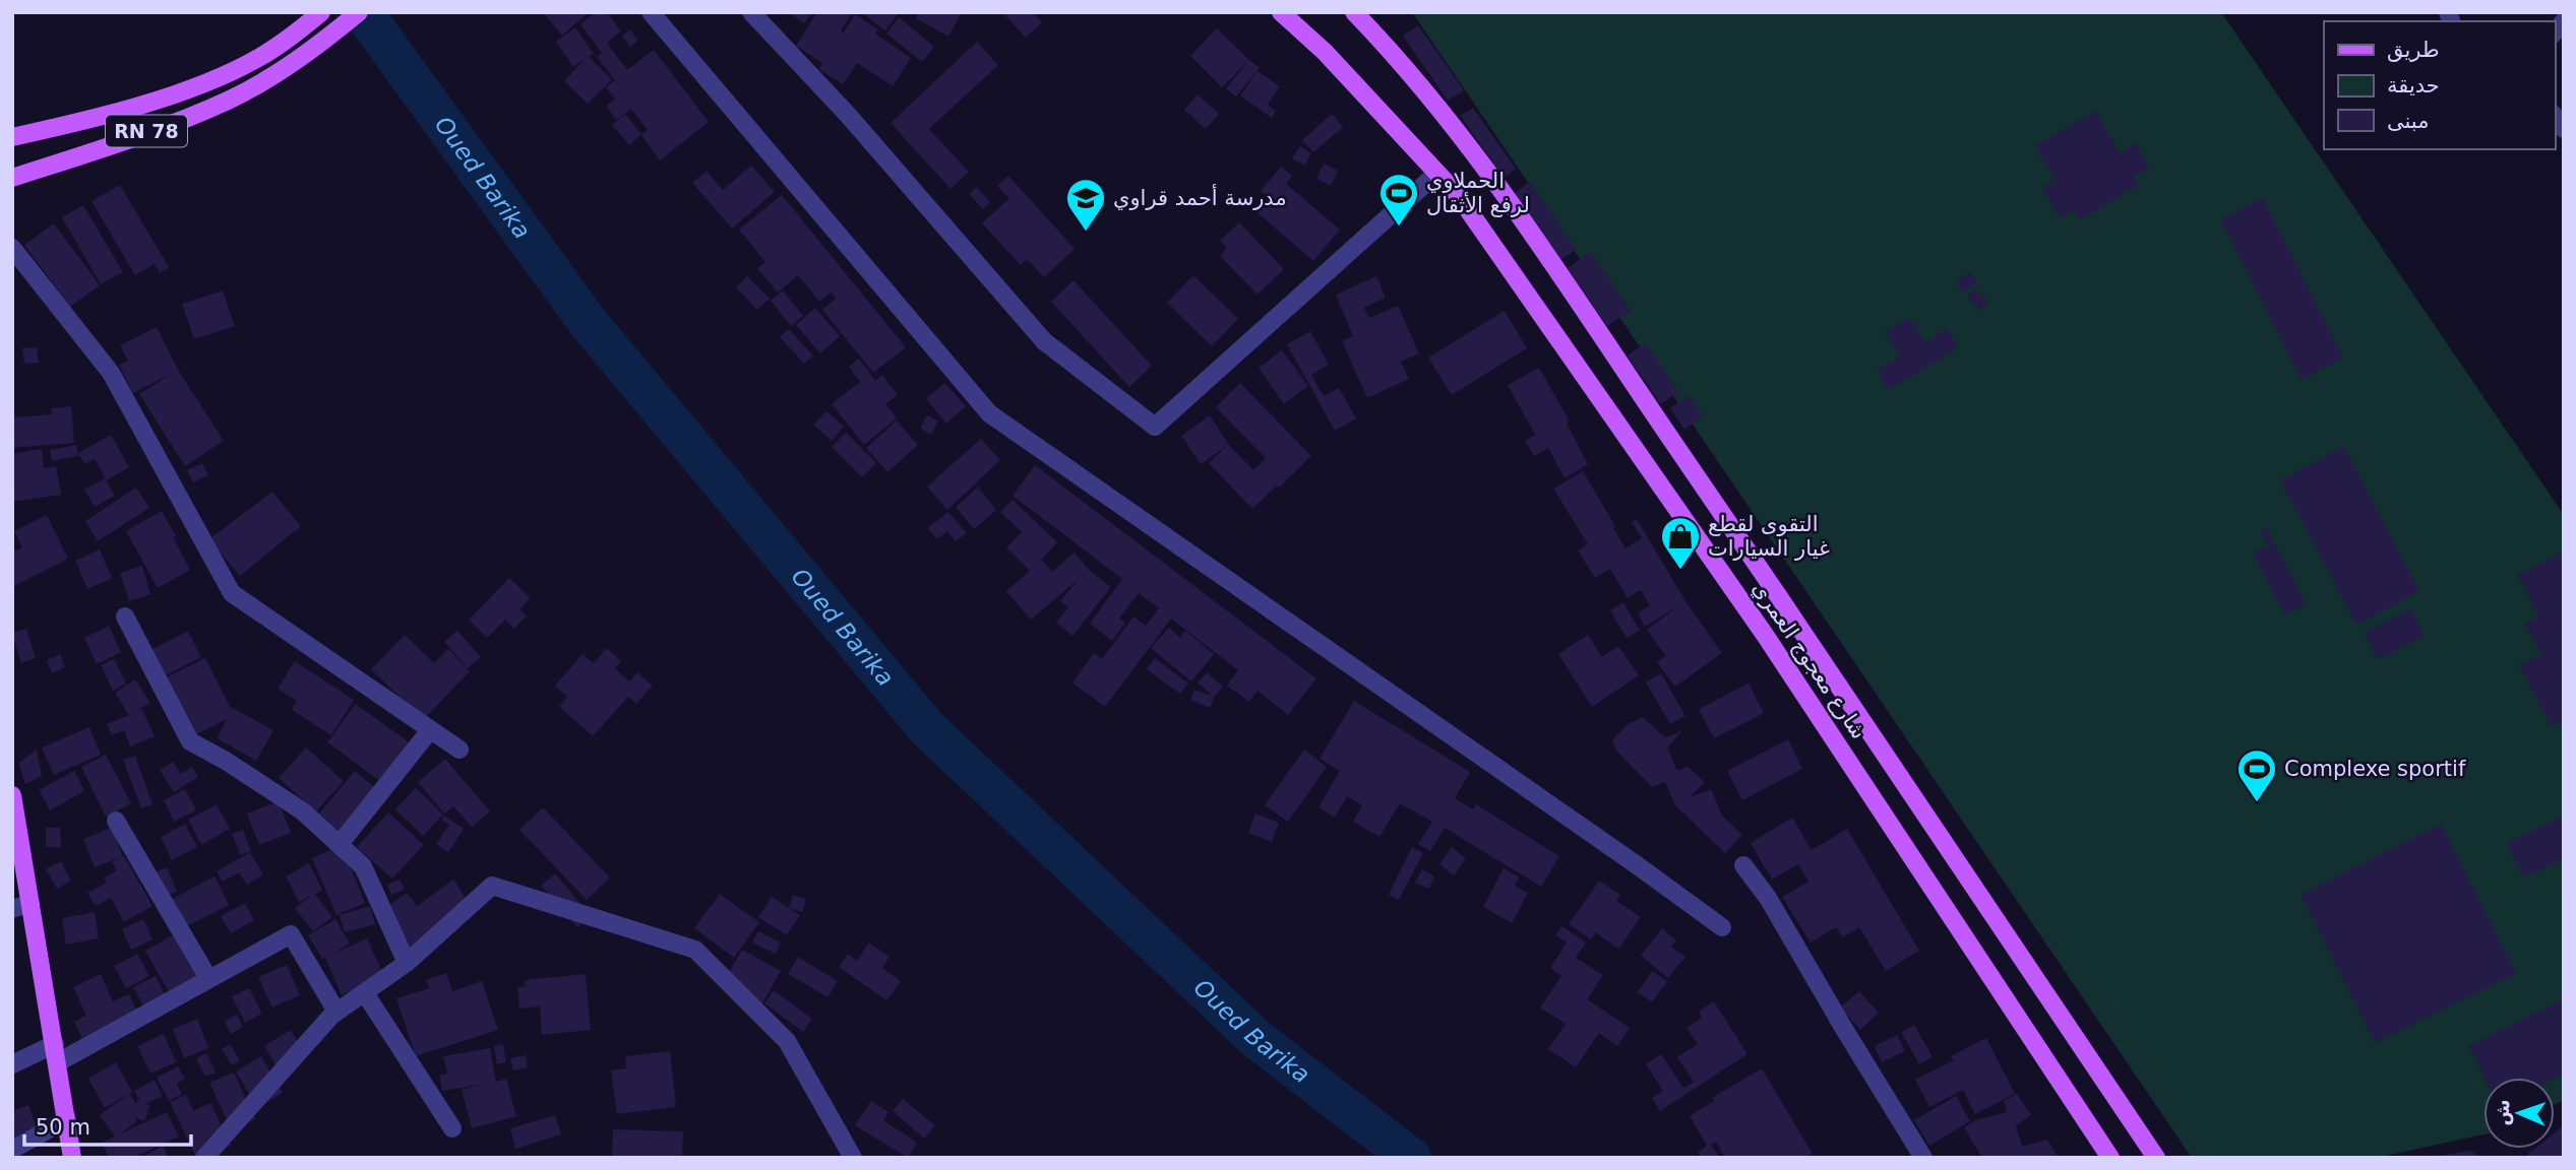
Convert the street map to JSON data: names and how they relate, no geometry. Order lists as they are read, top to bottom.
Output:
{
  "streets": {
    "main road": ["RN 78", "شارع معجوج العمري"]
  },
  "water": ["Oued Barika"],
  "places": {
    "sports": ["الحملاوي لرفع الأثقال", "Complexe sportif"],
    "school or university": ["مدرسة أحمد قراوي"],
    "shop": ["التقوى لقطع غيار السيارات"]
  },
  "legend": ["طريق", "حديقة", "مبنى"],
  "scale_bar": "50 m",
  "north": "left"
}
